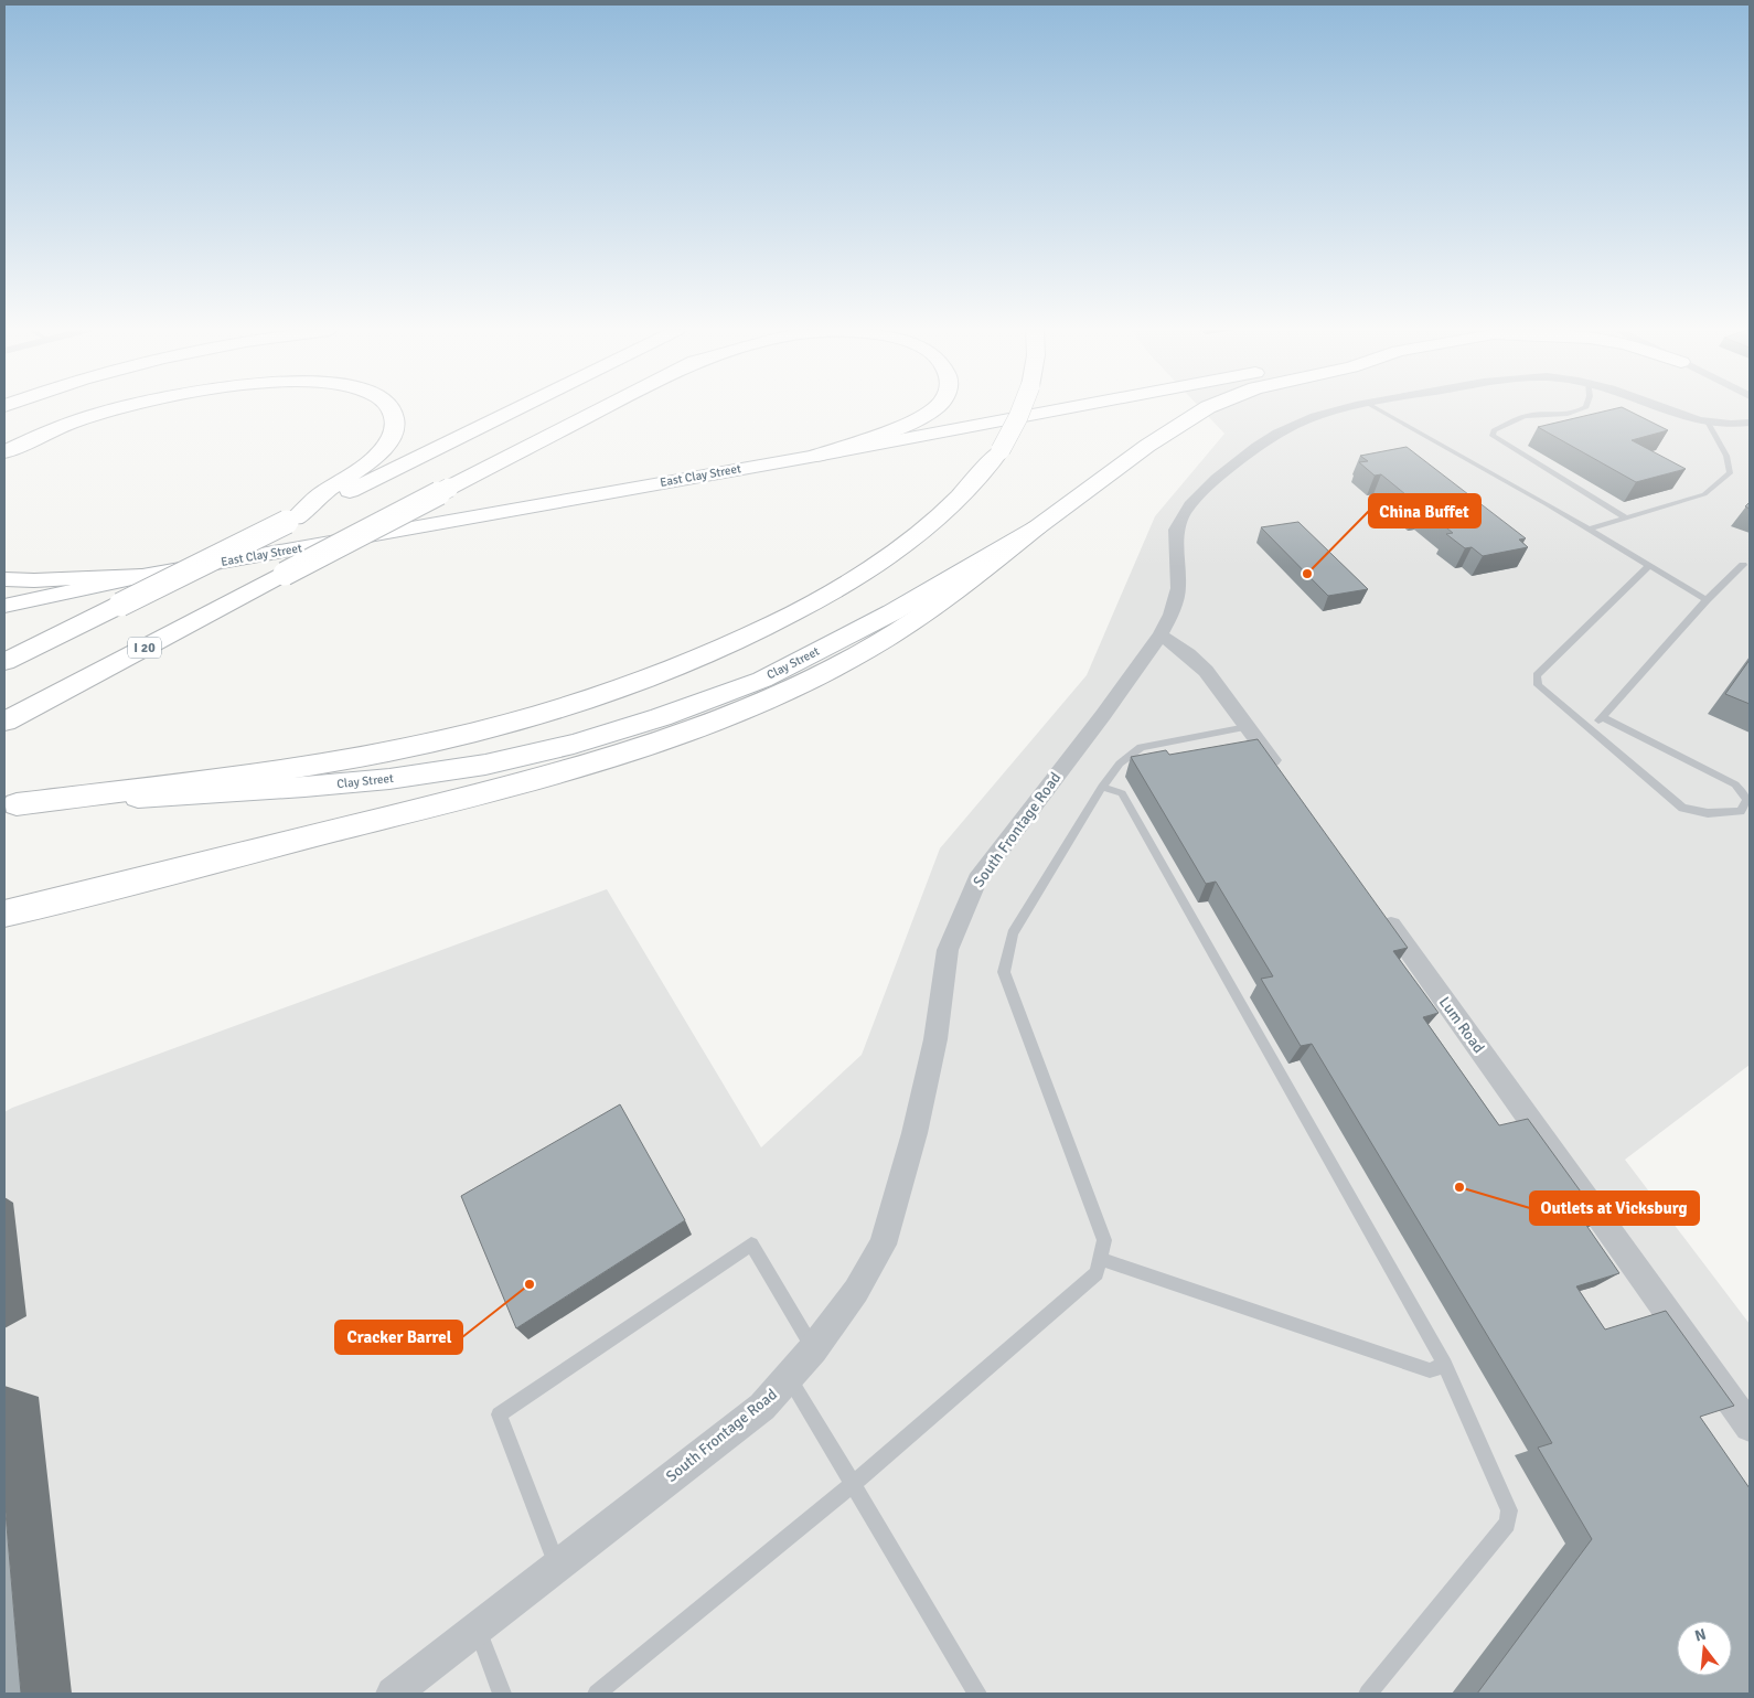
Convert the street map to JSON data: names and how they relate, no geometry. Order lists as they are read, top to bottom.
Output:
{
  "streets": {
    "main road": ["East Clay Street", "I 20", "Clay Street"],
    "street": ["South Frontage Road", "Lum Road"]
  },
  "places": ["China Buffet", "Outlets at Vicksburg", "Cracker Barrel"],
  "north": "top"
}
